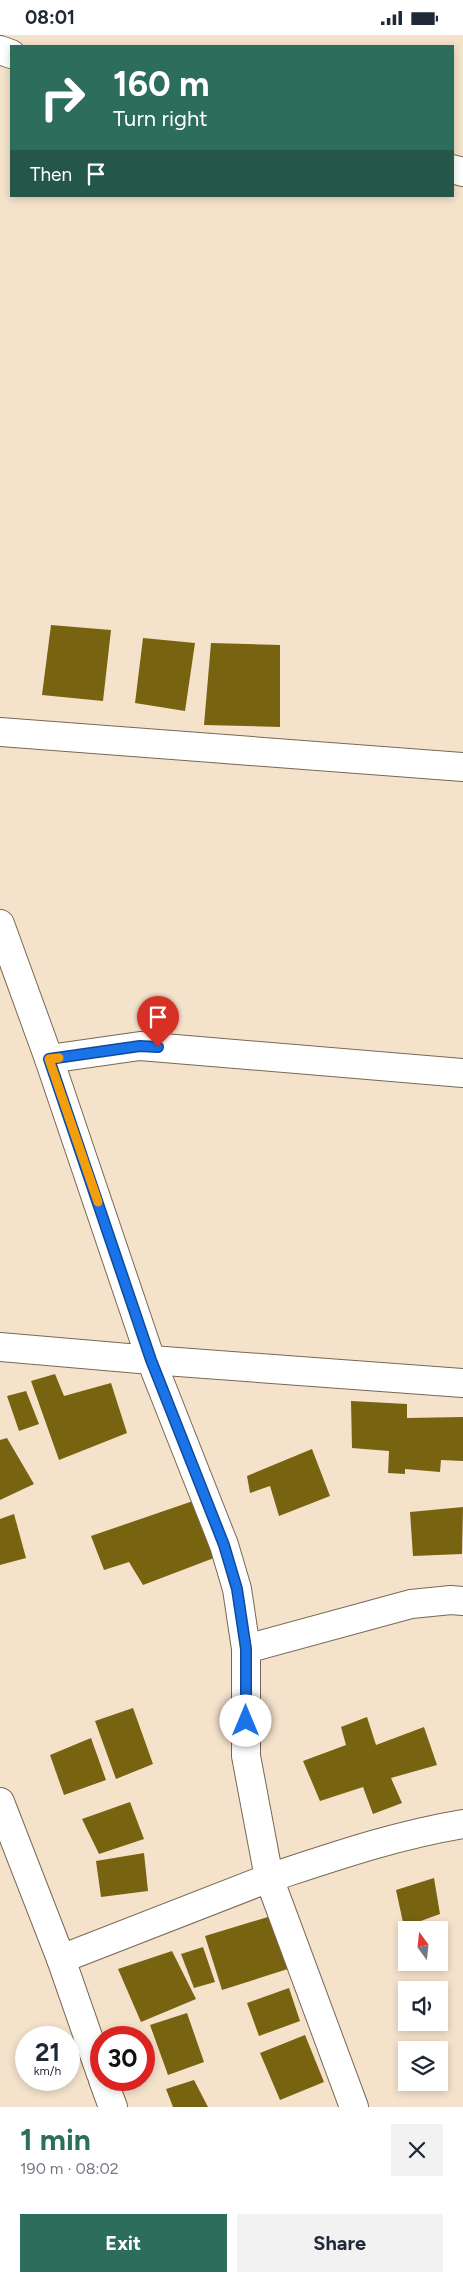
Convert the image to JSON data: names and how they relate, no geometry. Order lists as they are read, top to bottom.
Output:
{
  "north": "top",
  "page": {
    "status": "08:01",
    "turn": ["160 m", "Turn right"],
    "then": "Then",
    "speed": "21 km/h",
    "limit": "30",
    "heading": ["1 min", "190 m · 08:02"],
    "buttons": ["Exit", "Share"]
  }
}
